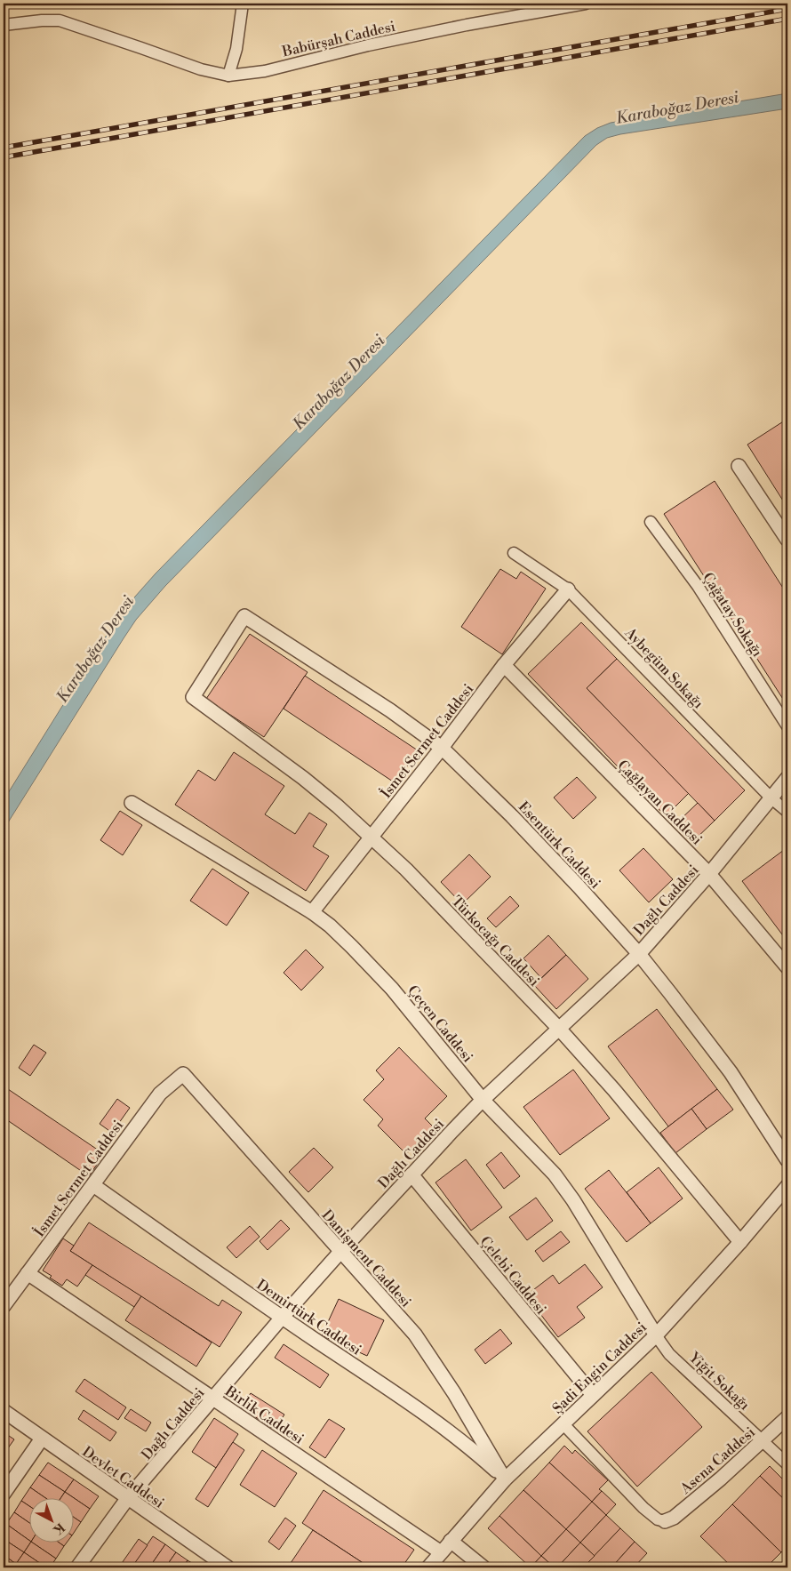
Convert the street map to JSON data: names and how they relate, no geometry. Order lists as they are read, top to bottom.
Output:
{
  "streets": {
    "street": [
      "Babürşah Caddesi",
      "Çağatay Sokağı",
      "Aybegüm Sokağı",
      "İsmet Sermet Caddesi",
      "Çağlayan Caddesi",
      "Esentürk Caddesi",
      "Dağlı Caddesi",
      "Türkocağı Caddesi",
      "Çeçen Caddesi",
      "Danişment Caddesi",
      "Çelebi Caddesi",
      "Demirtürk Caddesi",
      "Şadi Engin Caddesi",
      "Yiğit Sokağı",
      "Birlik Caddesi",
      "Asena Caddesi",
      "Devlet Caddesi"
    ]
  },
  "crossings": [
    ["Aybegüm Sokağı", "İsmet Sermet Caddesi"],
    ["Aybegüm Sokağı", "Dağlı Caddesi"],
    ["İsmet Sermet Caddesi", "Çağlayan Caddesi"],
    ["İsmet Sermet Caddesi", "Esentürk Caddesi"],
    ["İsmet Sermet Caddesi", "Türkocağı Caddesi"],
    ["İsmet Sermet Caddesi", "Çeçen Caddesi"],
    ["İsmet Sermet Caddesi", "Danişment Caddesi"],
    ["İsmet Sermet Caddesi", "Demirtürk Caddesi"],
    ["İsmet Sermet Caddesi", "Birlik Caddesi"],
    ["Çağlayan Caddesi", "Dağlı Caddesi"],
    ["Esentürk Caddesi", "Dağlı Caddesi"],
    ["Esentürk Caddesi", "Türkocağı Caddesi"],
    ["Dağlı Caddesi", "Türkocağı Caddesi"],
    ["Dağlı Caddesi", "Çeçen Caddesi"],
    ["Dağlı Caddesi", "Danişment Caddesi"],
    ["Dağlı Caddesi", "Çelebi Caddesi"],
    ["Dağlı Caddesi", "Demirtürk Caddesi"],
    ["Dağlı Caddesi", "Birlik Caddesi"],
    ["Dağlı Caddesi", "Devlet Caddesi"],
    ["Türkocağı Caddesi", "Şadi Engin Caddesi"],
    ["Çeçen Caddesi", "Şadi Engin Caddesi"],
    ["Çeçen Caddesi", "Yiğit Sokağı"],
    ["Danişment Caddesi", "Demirtürk Caddesi"],
    ["Danişment Caddesi", "Şadi Engin Caddesi"],
    ["Çelebi Caddesi", "Şadi Engin Caddesi"],
    ["Demirtürk Caddesi", "Şadi Engin Caddesi"],
    ["Şadi Engin Caddesi", "Yiğit Sokağı"],
    ["Şadi Engin Caddesi", "Birlik Caddesi"],
    ["Yiğit Sokağı", "Asena Caddesi"]
  ],
  "water": ["Karaboğaz Deresi"],
  "north": "bottom right"
}
